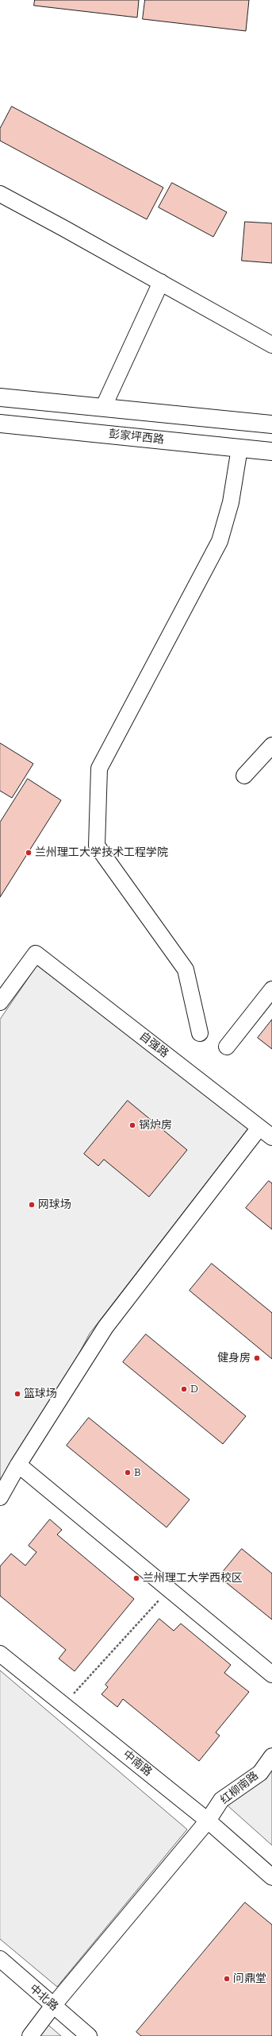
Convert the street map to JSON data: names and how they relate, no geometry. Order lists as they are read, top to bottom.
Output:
{
  "streets": {
    "main road": ["彭家坪西路"],
    "street": [
      "自强路",
      "中南路",
      "红柳南路",
      "中北路"
    ]
  },
  "crossings": [
    ["中南路", "红柳南路"],
    ["红柳南路", "中北路"]
  ],
  "places": [
    "兰州理工大学技术工程学院",
    "锅炉房",
    "网球场",
    "健身房",
    "D",
    "篮球场",
    "B",
    "兰州理工大学西校区",
    "问鼎堂"
  ]
}
